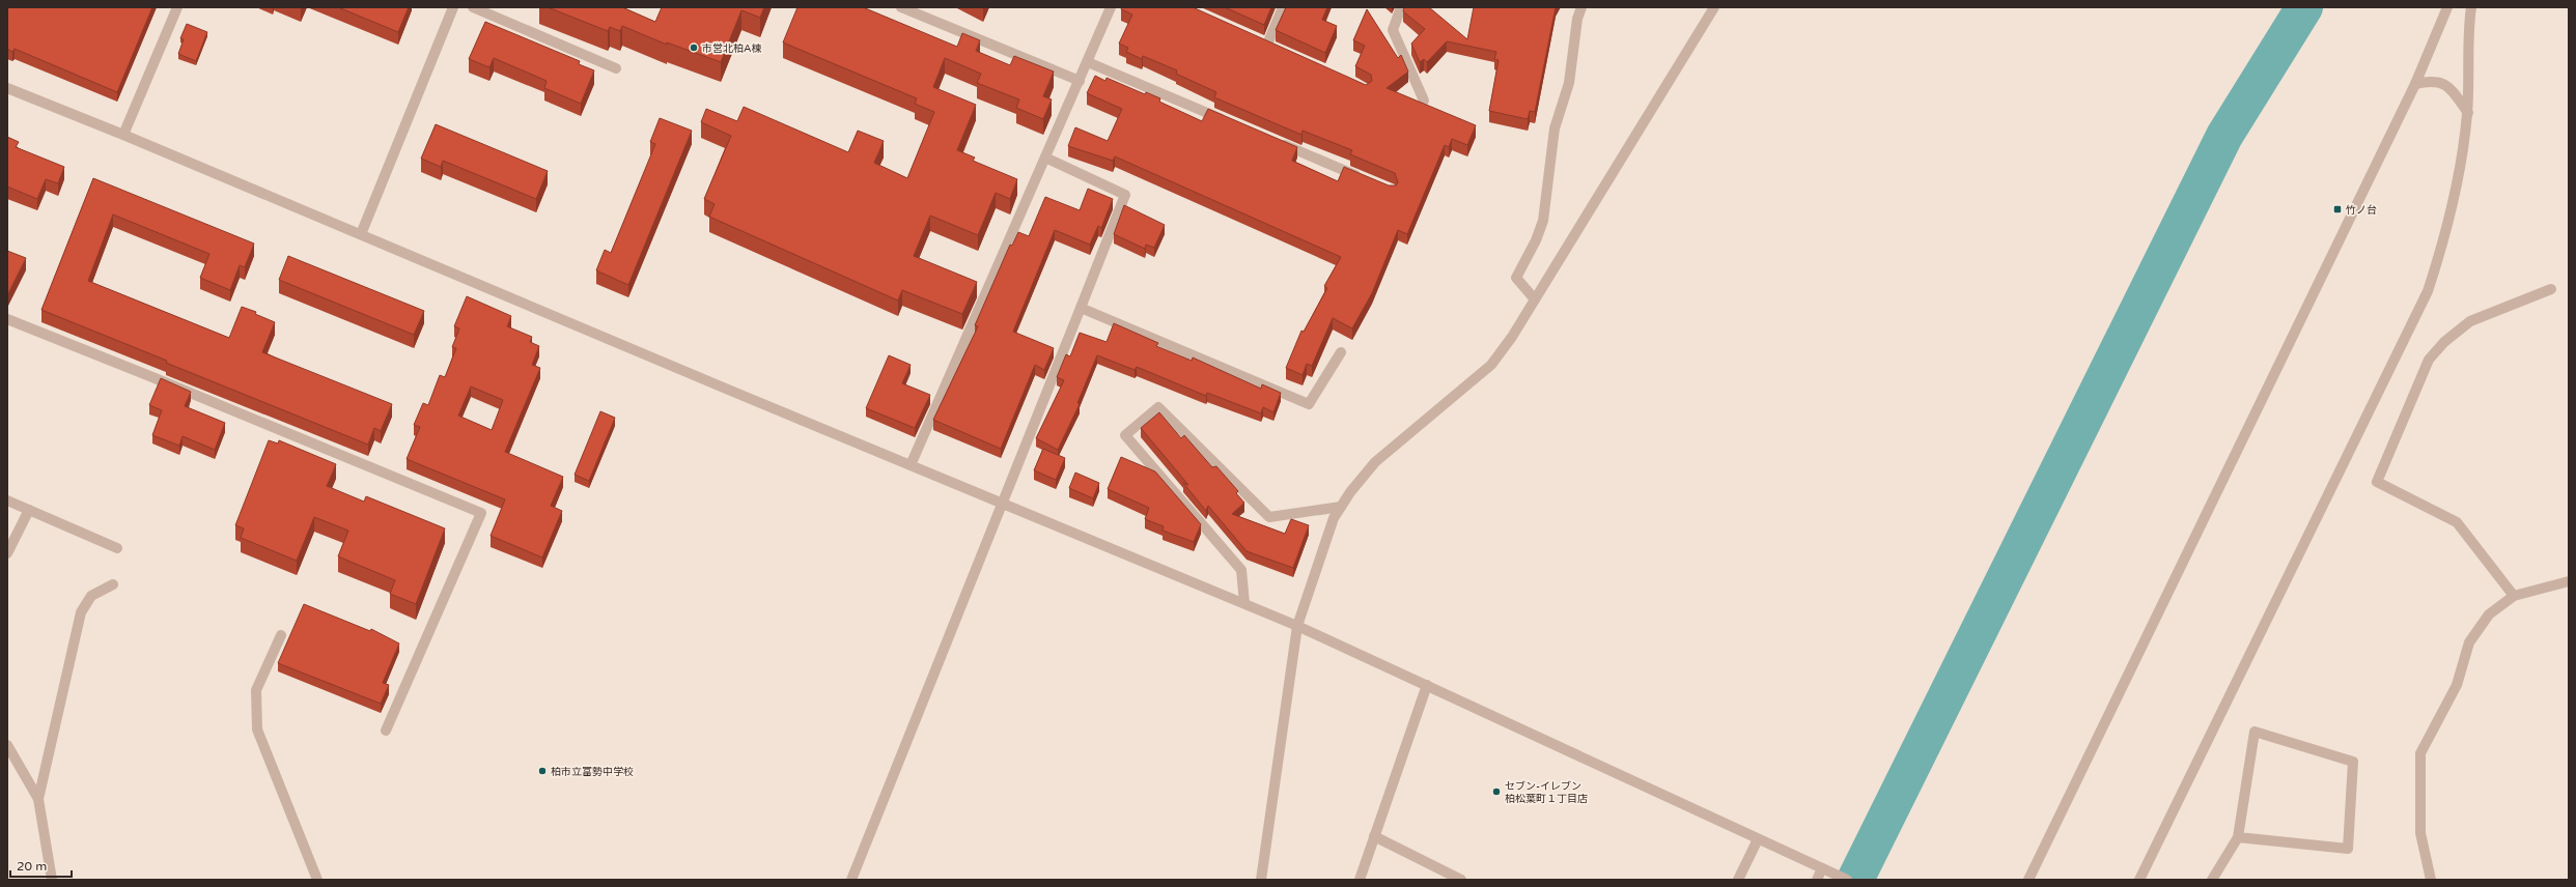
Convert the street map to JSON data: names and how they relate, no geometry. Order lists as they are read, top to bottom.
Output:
{
  "places": {
    "other": ["市営北柏A棟", "柏市立富勢中学校", "セブン-イレブン 柏松葉町１丁目店"],
    "transit": ["竹ノ台"]
  },
  "scale_bar": "20 m"
}
